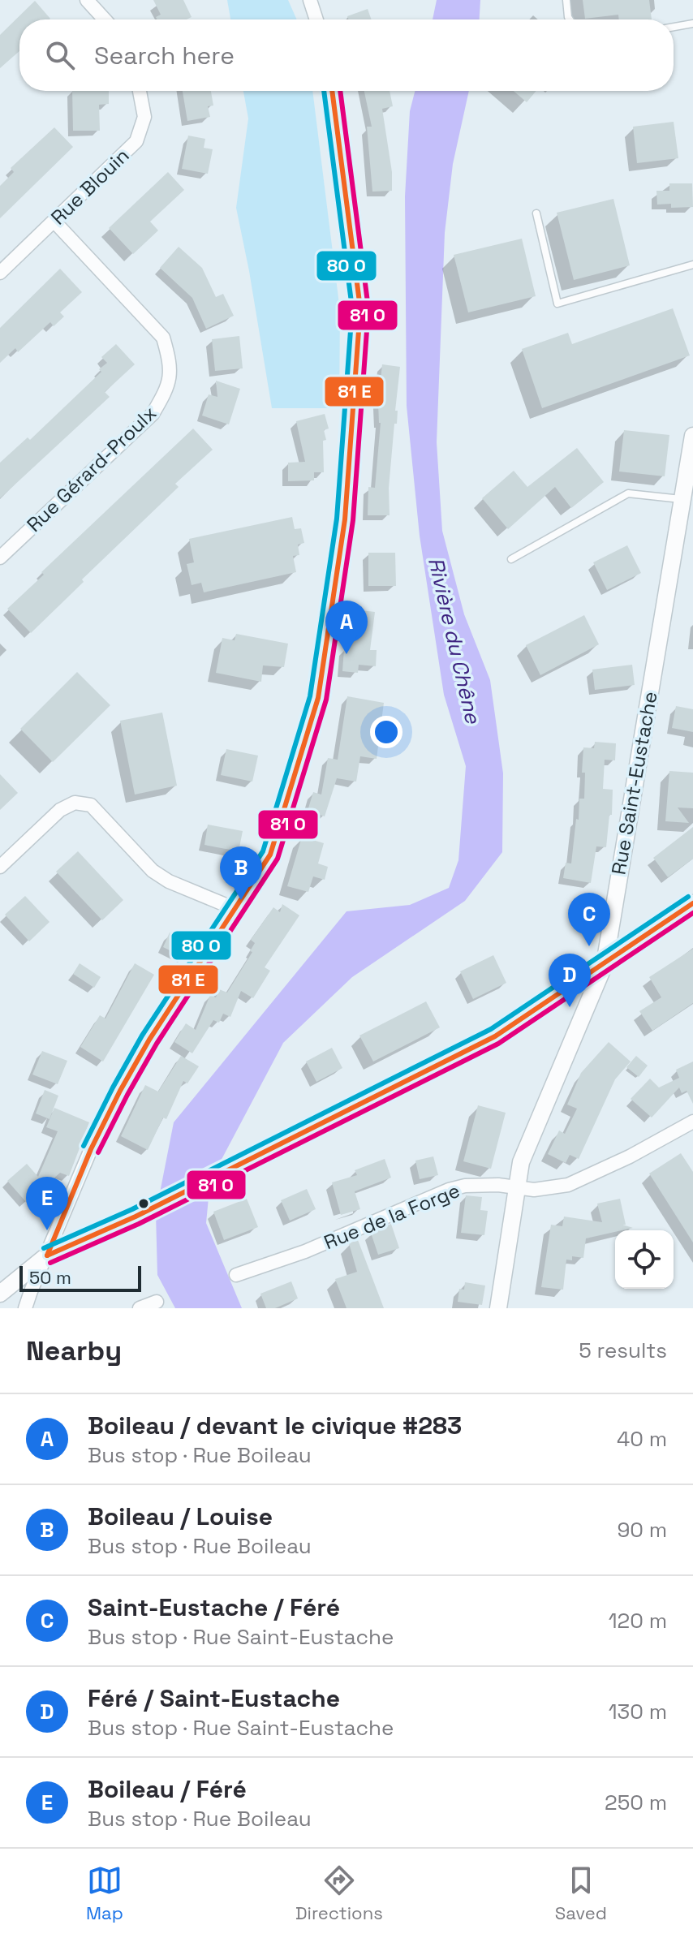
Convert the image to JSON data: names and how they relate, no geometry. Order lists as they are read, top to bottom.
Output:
{
  "streets": {
    "street": [
      "Rue Blouin",
      "Rue Gérard-Proulx",
      "Rue Saint-Eustache",
      "Rue de la Forge"
    ]
  },
  "crossings": [
    ["Rue Blouin", "Rue Gérard-Proulx"],
    ["Rue Saint-Eustache", "Rue de la Forge"]
  ],
  "water": ["Rivière du Chêne"],
  "scale_bar": "50 m",
  "page": {
    "search": "Search here",
    "pins": [
      "A",
      "B",
      "C",
      "D",
      "E"
    ],
    "scale": "50 m",
    "heading": ["Nearby", "5 results"],
    "list": [
      {
        "mark": "A",
        "name": "Boileau / devant le civique #283",
        "note": "Bus stop · Rue Boileau",
        "value": "40 m"
      },
      {
        "mark": "B",
        "name": "Boileau / Louise",
        "note": "Bus stop · Rue Boileau",
        "value": "90 m"
      },
      {
        "mark": "C",
        "name": "Saint-Eustache / Féré",
        "note": "Bus stop · Rue Saint-Eustache",
        "value": "120 m"
      },
      {
        "mark": "D",
        "name": "Féré / Saint-Eustache",
        "note": "Bus stop · Rue Saint-Eustache",
        "value": "130 m"
      },
      {
        "mark": "E",
        "name": "Boileau / Féré",
        "note": "Bus stop · Rue Boileau",
        "value": "250 m"
      }
    ],
    "nav": ["Map", "Directions", "Saved"]
  }
}
